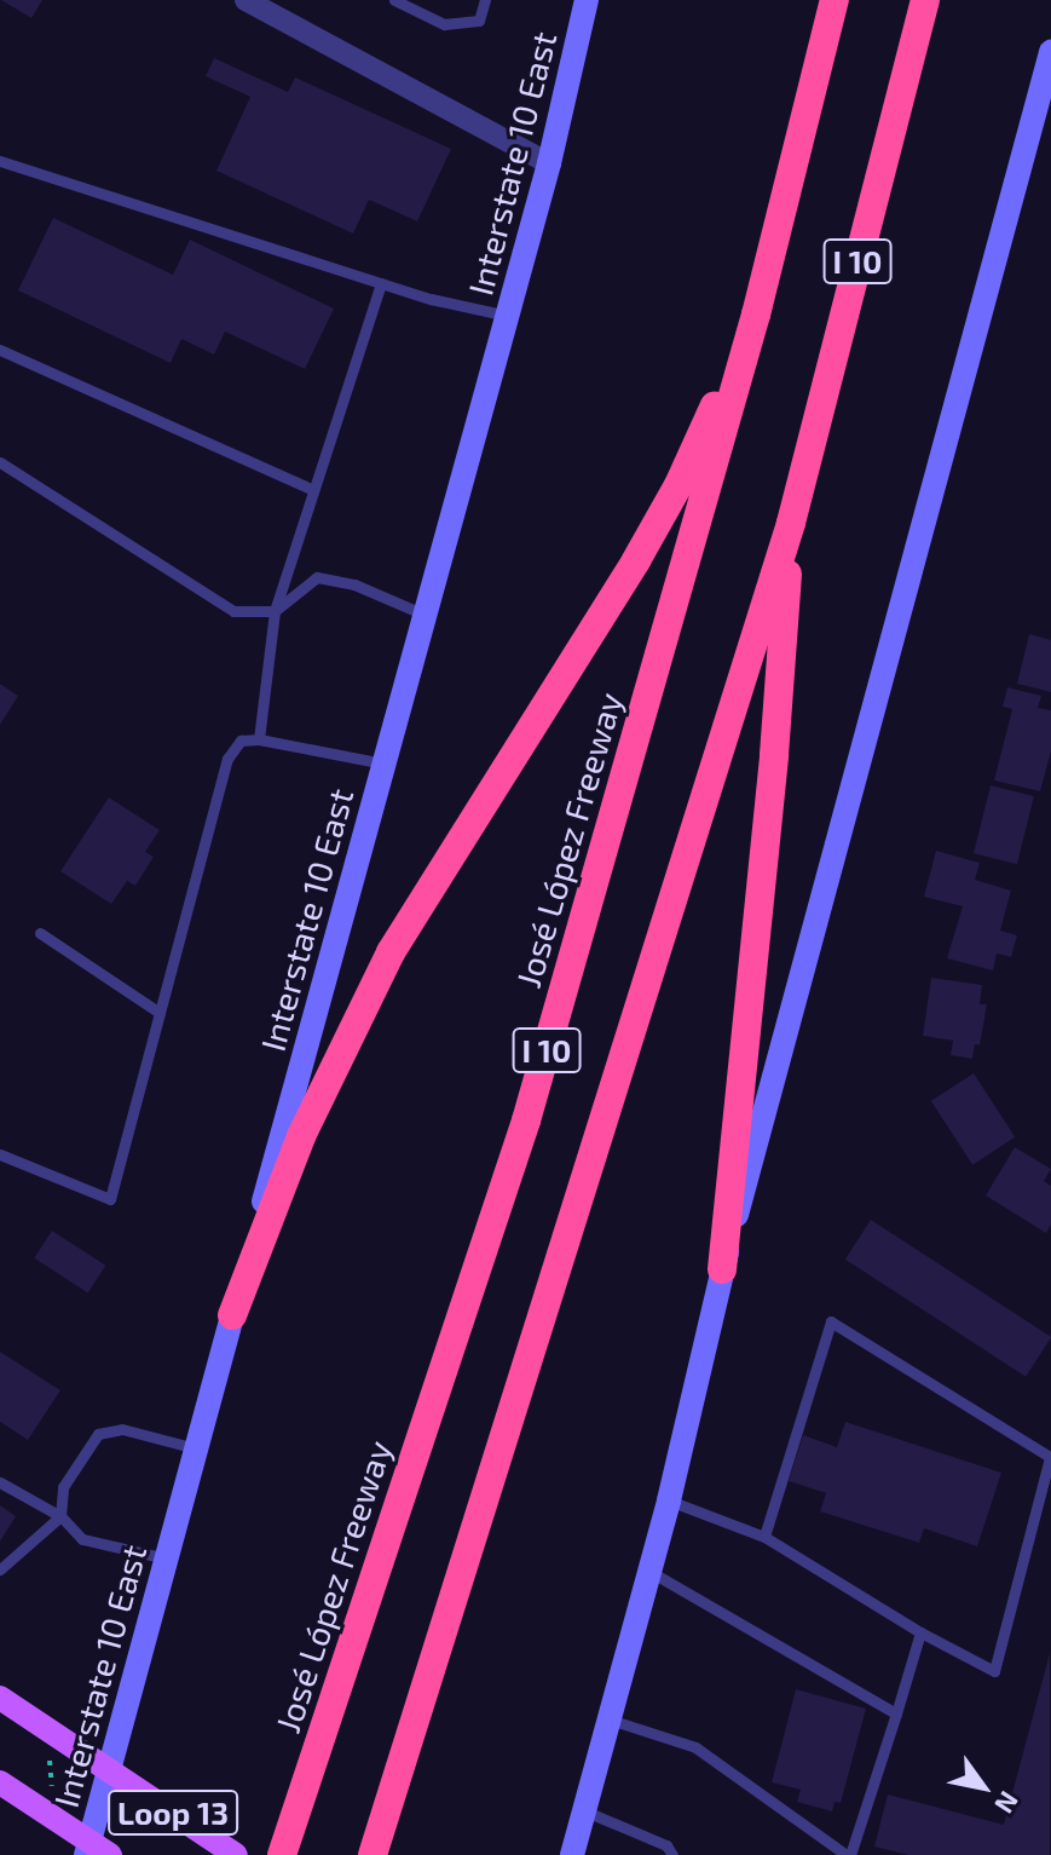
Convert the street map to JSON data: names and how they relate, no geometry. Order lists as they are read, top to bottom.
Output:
{
  "streets": {
    "highway": ["I 10", "José López Freeway"],
    "main road": ["Interstate 10 East", "Loop 13"]
  },
  "crossings": [
    ["Interstate 10 East", "Loop 13"]
  ],
  "north": "bottom right"
}
